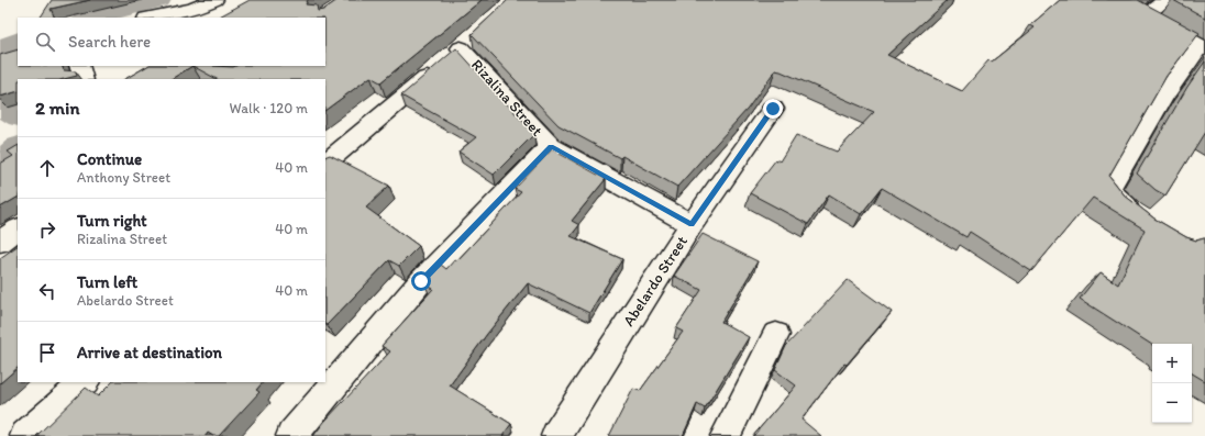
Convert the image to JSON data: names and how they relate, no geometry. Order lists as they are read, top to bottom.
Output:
{
  "streets": {
    "street": ["Rizalina Street", "Abelardo Street"]
  },
  "crossings": [
    ["Rizalina Street", "Abelardo Street"]
  ],
  "page": {
    "search": "Search here",
    "heading": ["2 min", "Walk · 120 m"],
    "list": [
      ["Continue", "Anthony Street", "40 m"],
      ["Turn right", "Rizalina Street", "40 m"],
      ["Turn left", "Abelardo Street", "40 m"],
      "Arrive at destination"
    ],
    "map_buttons": ["+", "−"]
  }
}
